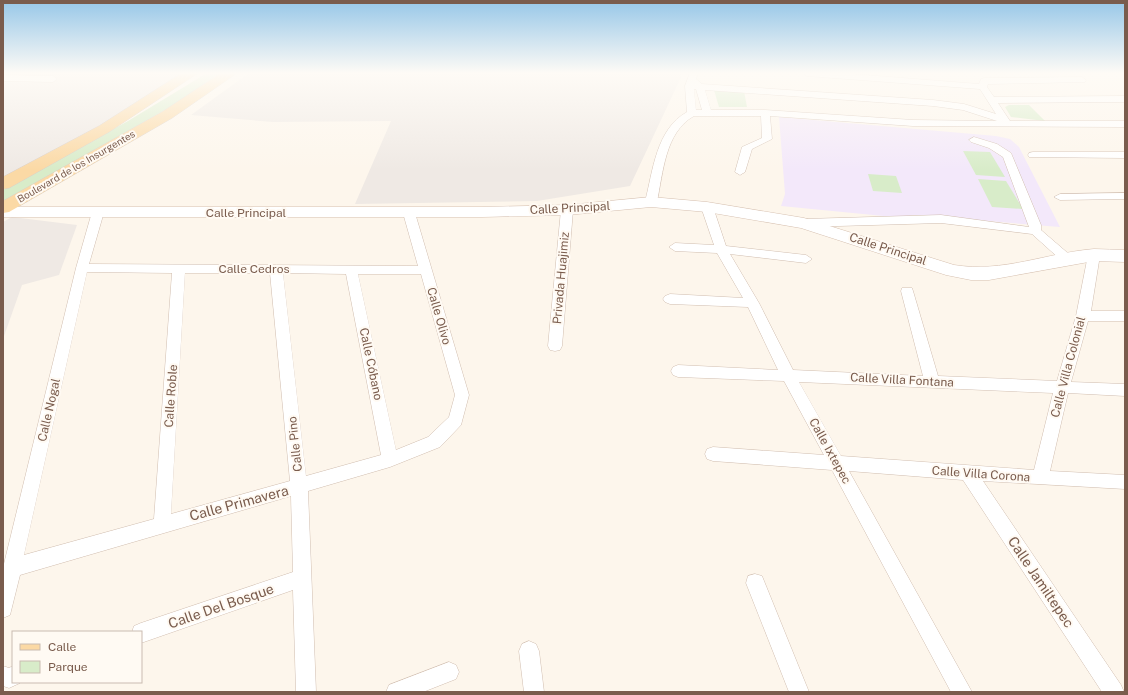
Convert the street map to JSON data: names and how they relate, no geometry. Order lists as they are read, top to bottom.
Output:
{
  "streets": {
    "main road": ["Boulevard de los Insurgentes"],
    "street": [
      "Calle Principal",
      "Calle Cedros",
      "Privada Huajimiz",
      "Calle Olivo",
      "Calle Cóbano",
      "Calle Villa Colonial",
      "Calle Villa Fontana",
      "Calle Roble",
      "Calle Nogal",
      "Calle Pino",
      "Calle Ixtepec",
      "Calle Villa Corona",
      "Calle Primavera",
      "Calle Jamiltepec",
      "Calle Del Bosque"
    ]
  },
  "crossings": [
    ["Calle Principal", "Privada Huajimiz"],
    ["Calle Principal", "Calle Olivo"],
    ["Calle Principal", "Calle Villa Colonial"],
    ["Calle Principal", "Calle Nogal"],
    ["Calle Principal", "Calle Ixtepec"],
    ["Calle Cedros", "Calle Olivo"],
    ["Calle Cedros", "Calle Cóbano"],
    ["Calle Cedros", "Calle Roble"],
    ["Calle Cedros", "Calle Nogal"],
    ["Calle Cedros", "Calle Pino"],
    ["Calle Olivo", "Calle Primavera"],
    ["Calle Cóbano", "Calle Primavera"],
    ["Calle Villa Colonial", "Calle Villa Fontana"],
    ["Calle Villa Colonial", "Calle Villa Corona"],
    ["Calle Villa Fontana", "Calle Ixtepec"],
    ["Calle Roble", "Calle Primavera"],
    ["Calle Nogal", "Calle Primavera"],
    ["Calle Pino", "Calle Primavera"],
    ["Calle Pino", "Calle Del Bosque"],
    ["Calle Ixtepec", "Calle Villa Corona"],
    ["Calle Villa Corona", "Calle Jamiltepec"]
  ],
  "legend": ["Calle", "Parque"]
}
